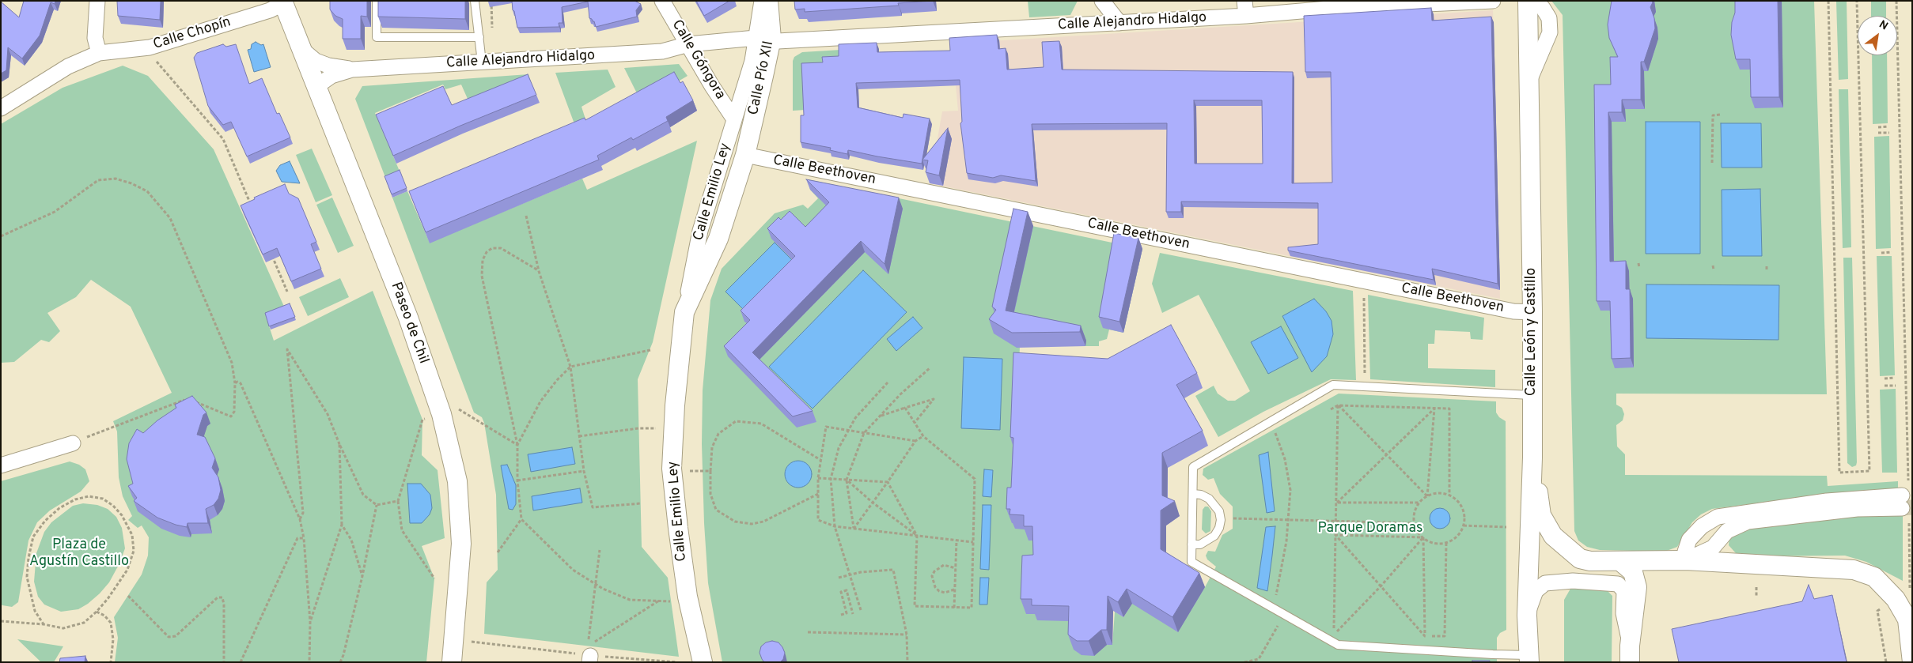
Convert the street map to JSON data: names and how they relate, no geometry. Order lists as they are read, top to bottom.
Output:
{
  "streets": {
    "street": [
      "Calle Alejandro Hidalgo",
      "Calle Chopín",
      "Calle Góngora",
      "Calle Pío XII",
      "Calle Beethoven",
      "Calle Emilio Ley",
      "Paseo de Chil",
      "Calle León y Castillo"
    ]
  },
  "crossings": [
    ["Calle Alejandro Hidalgo", "Calle Góngora"],
    ["Calle Alejandro Hidalgo", "Calle Pío XII"],
    ["Calle Alejandro Hidalgo", "Paseo de Chil"],
    ["Calle Chopín", "Paseo de Chil"],
    ["Calle Góngora", "Calle Pío XII"],
    ["Calle Góngora", "Calle Emilio Ley"],
    ["Calle Pío XII", "Calle Beethoven"],
    ["Calle Pío XII", "Calle Emilio Ley"],
    ["Calle Beethoven", "Calle Emilio Ley"],
    ["Calle Beethoven", "Calle León y Castillo"]
  ],
  "parks": ["Parque Doramas", "Plaza de Agustín Castillo"],
  "north": "top right"
}
